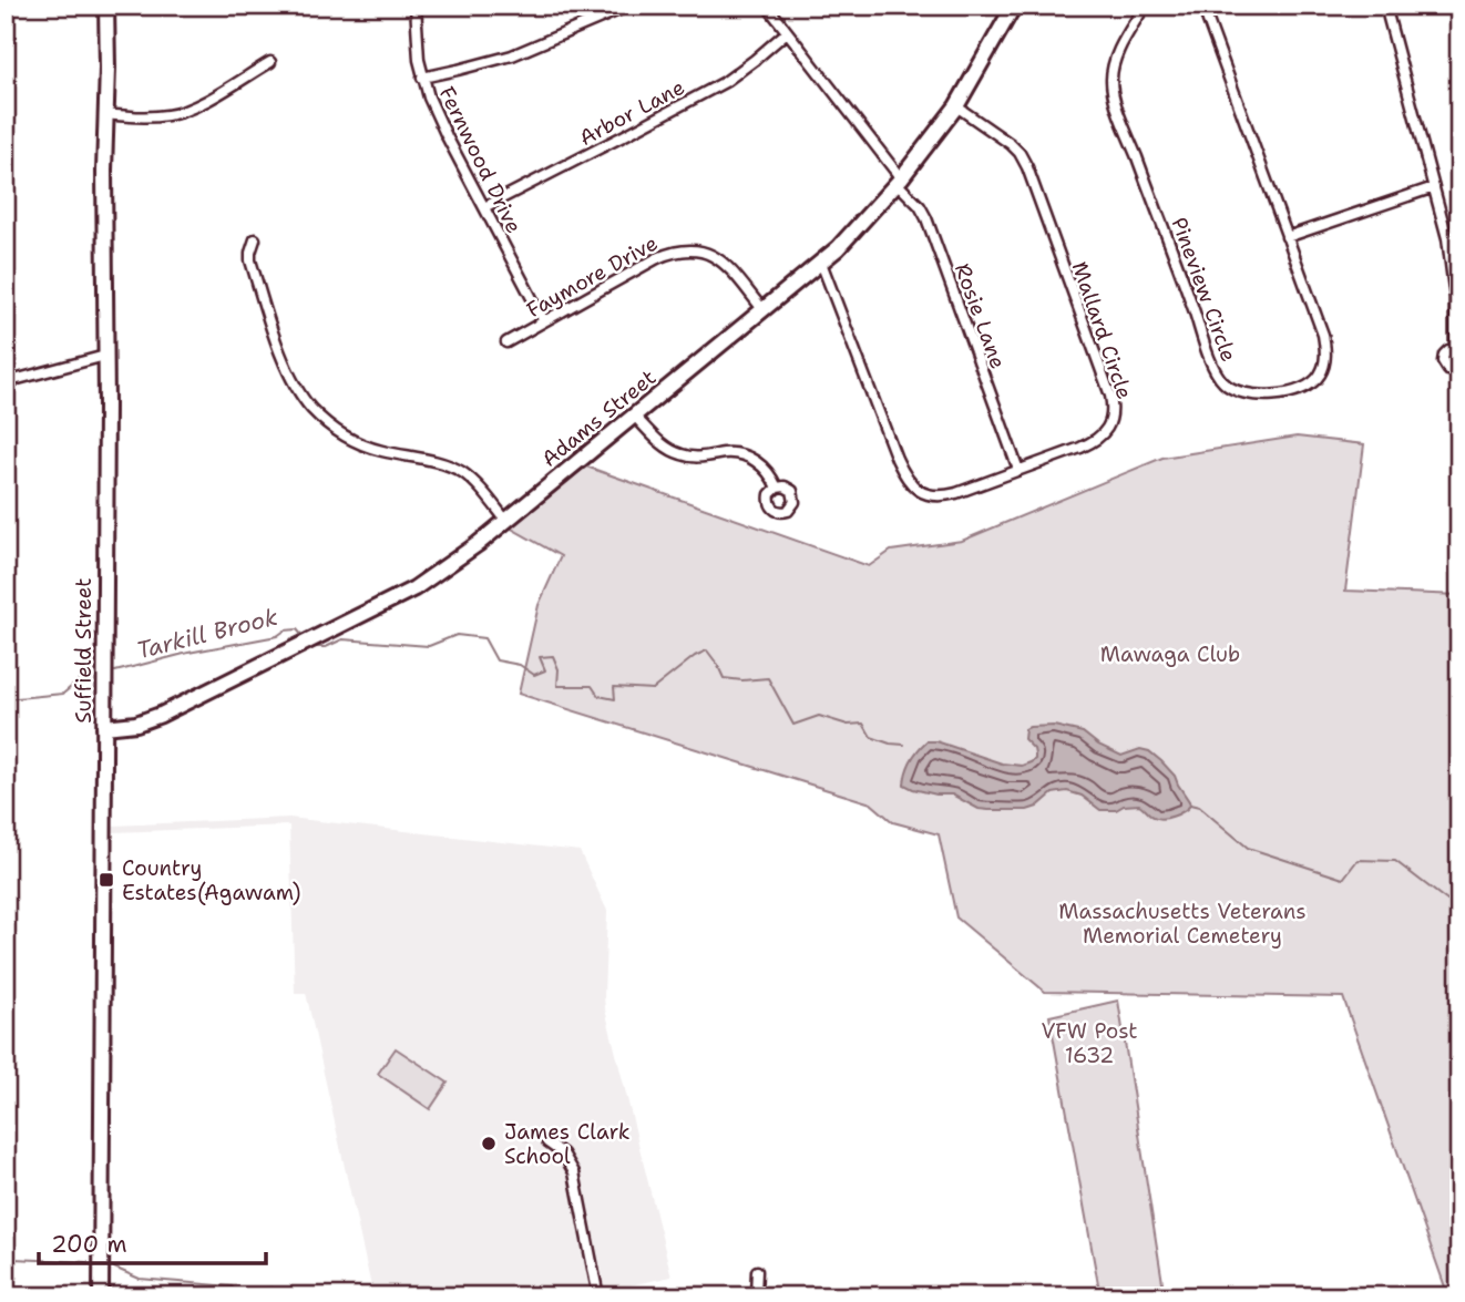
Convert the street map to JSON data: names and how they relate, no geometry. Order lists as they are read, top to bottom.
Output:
{
  "streets": {
    "main road": ["Adams Street", "Suffield Street"],
    "street": [
      "Arbor Lane",
      "Fernwood Drive",
      "Faymore Drive",
      "Pineview Circle",
      "Rosie Lane",
      "Mallard Circle"
    ]
  },
  "crossings": [
    ["Arbor Lane", "Fernwood Drive"],
    ["Arbor Lane", "Rosie Lane"],
    ["Fernwood Drive", "Faymore Drive"],
    ["Faymore Drive", "Adams Street"],
    ["Rosie Lane", "Mallard Circle"],
    ["Rosie Lane", "Adams Street"],
    ["Mallard Circle", "Adams Street"],
    ["Adams Street", "Suffield Street"]
  ],
  "water": ["Tarkill Brook"],
  "parks": ["Mawaga Club", "Massachusetts Veterans Memorial Cemetery", "VFW Post 1632"],
  "places": {
    "transit": ["Country Estates(Agawam)"],
    "other": ["James Clark School"]
  },
  "scale_bar": "200 m"
}
